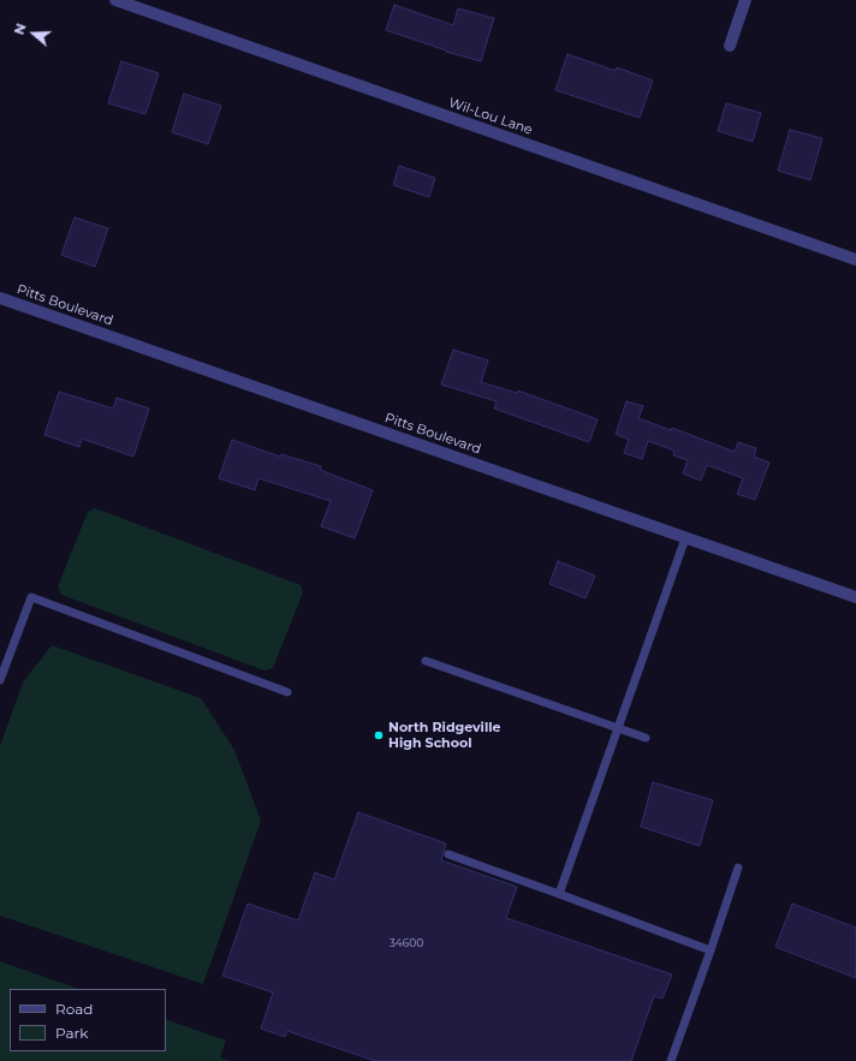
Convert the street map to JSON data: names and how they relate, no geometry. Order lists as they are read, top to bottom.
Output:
{
  "streets": {
    "street": ["Wil-Lou Lane", "Pitts Boulevard"]
  },
  "places": ["North Ridgeville High School"],
  "house_numbers": ["34600"],
  "legend": ["Road", "Park"],
  "north": "left"
}
